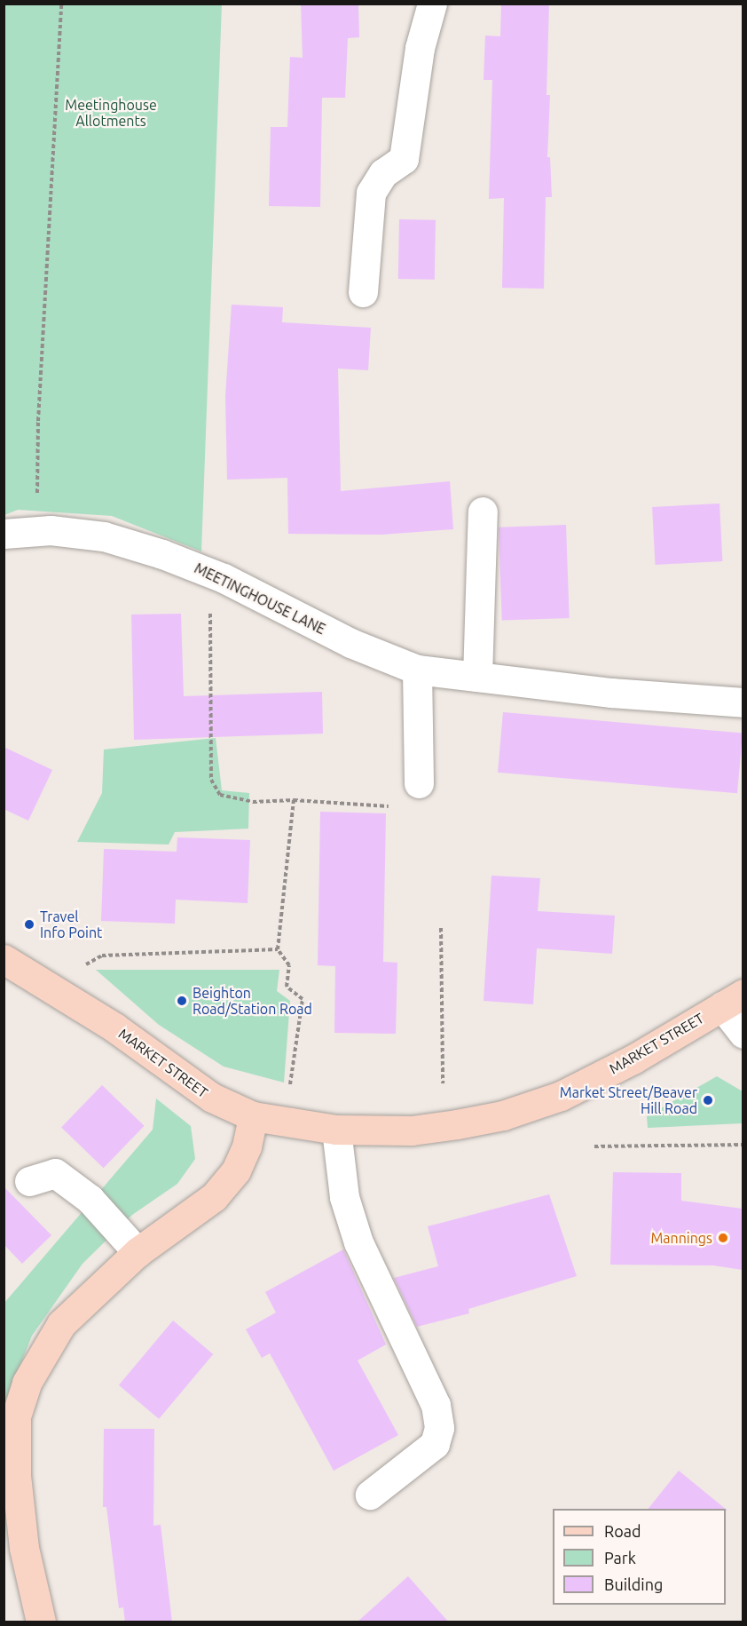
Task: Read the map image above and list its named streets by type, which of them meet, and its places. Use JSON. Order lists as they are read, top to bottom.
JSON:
{
  "streets": {
    "main road": ["MARKET STREET"],
    "street": ["MEETINGHOUSE LANE"]
  },
  "parks": ["Meetinghouse Allotments"],
  "places": [
    "Travel Info Point",
    "Beighton Road/Station Road",
    "Market Street/Beaver Hill Road",
    "Mannings"
  ],
  "legend": ["Road", "Park", "Building"]
}
